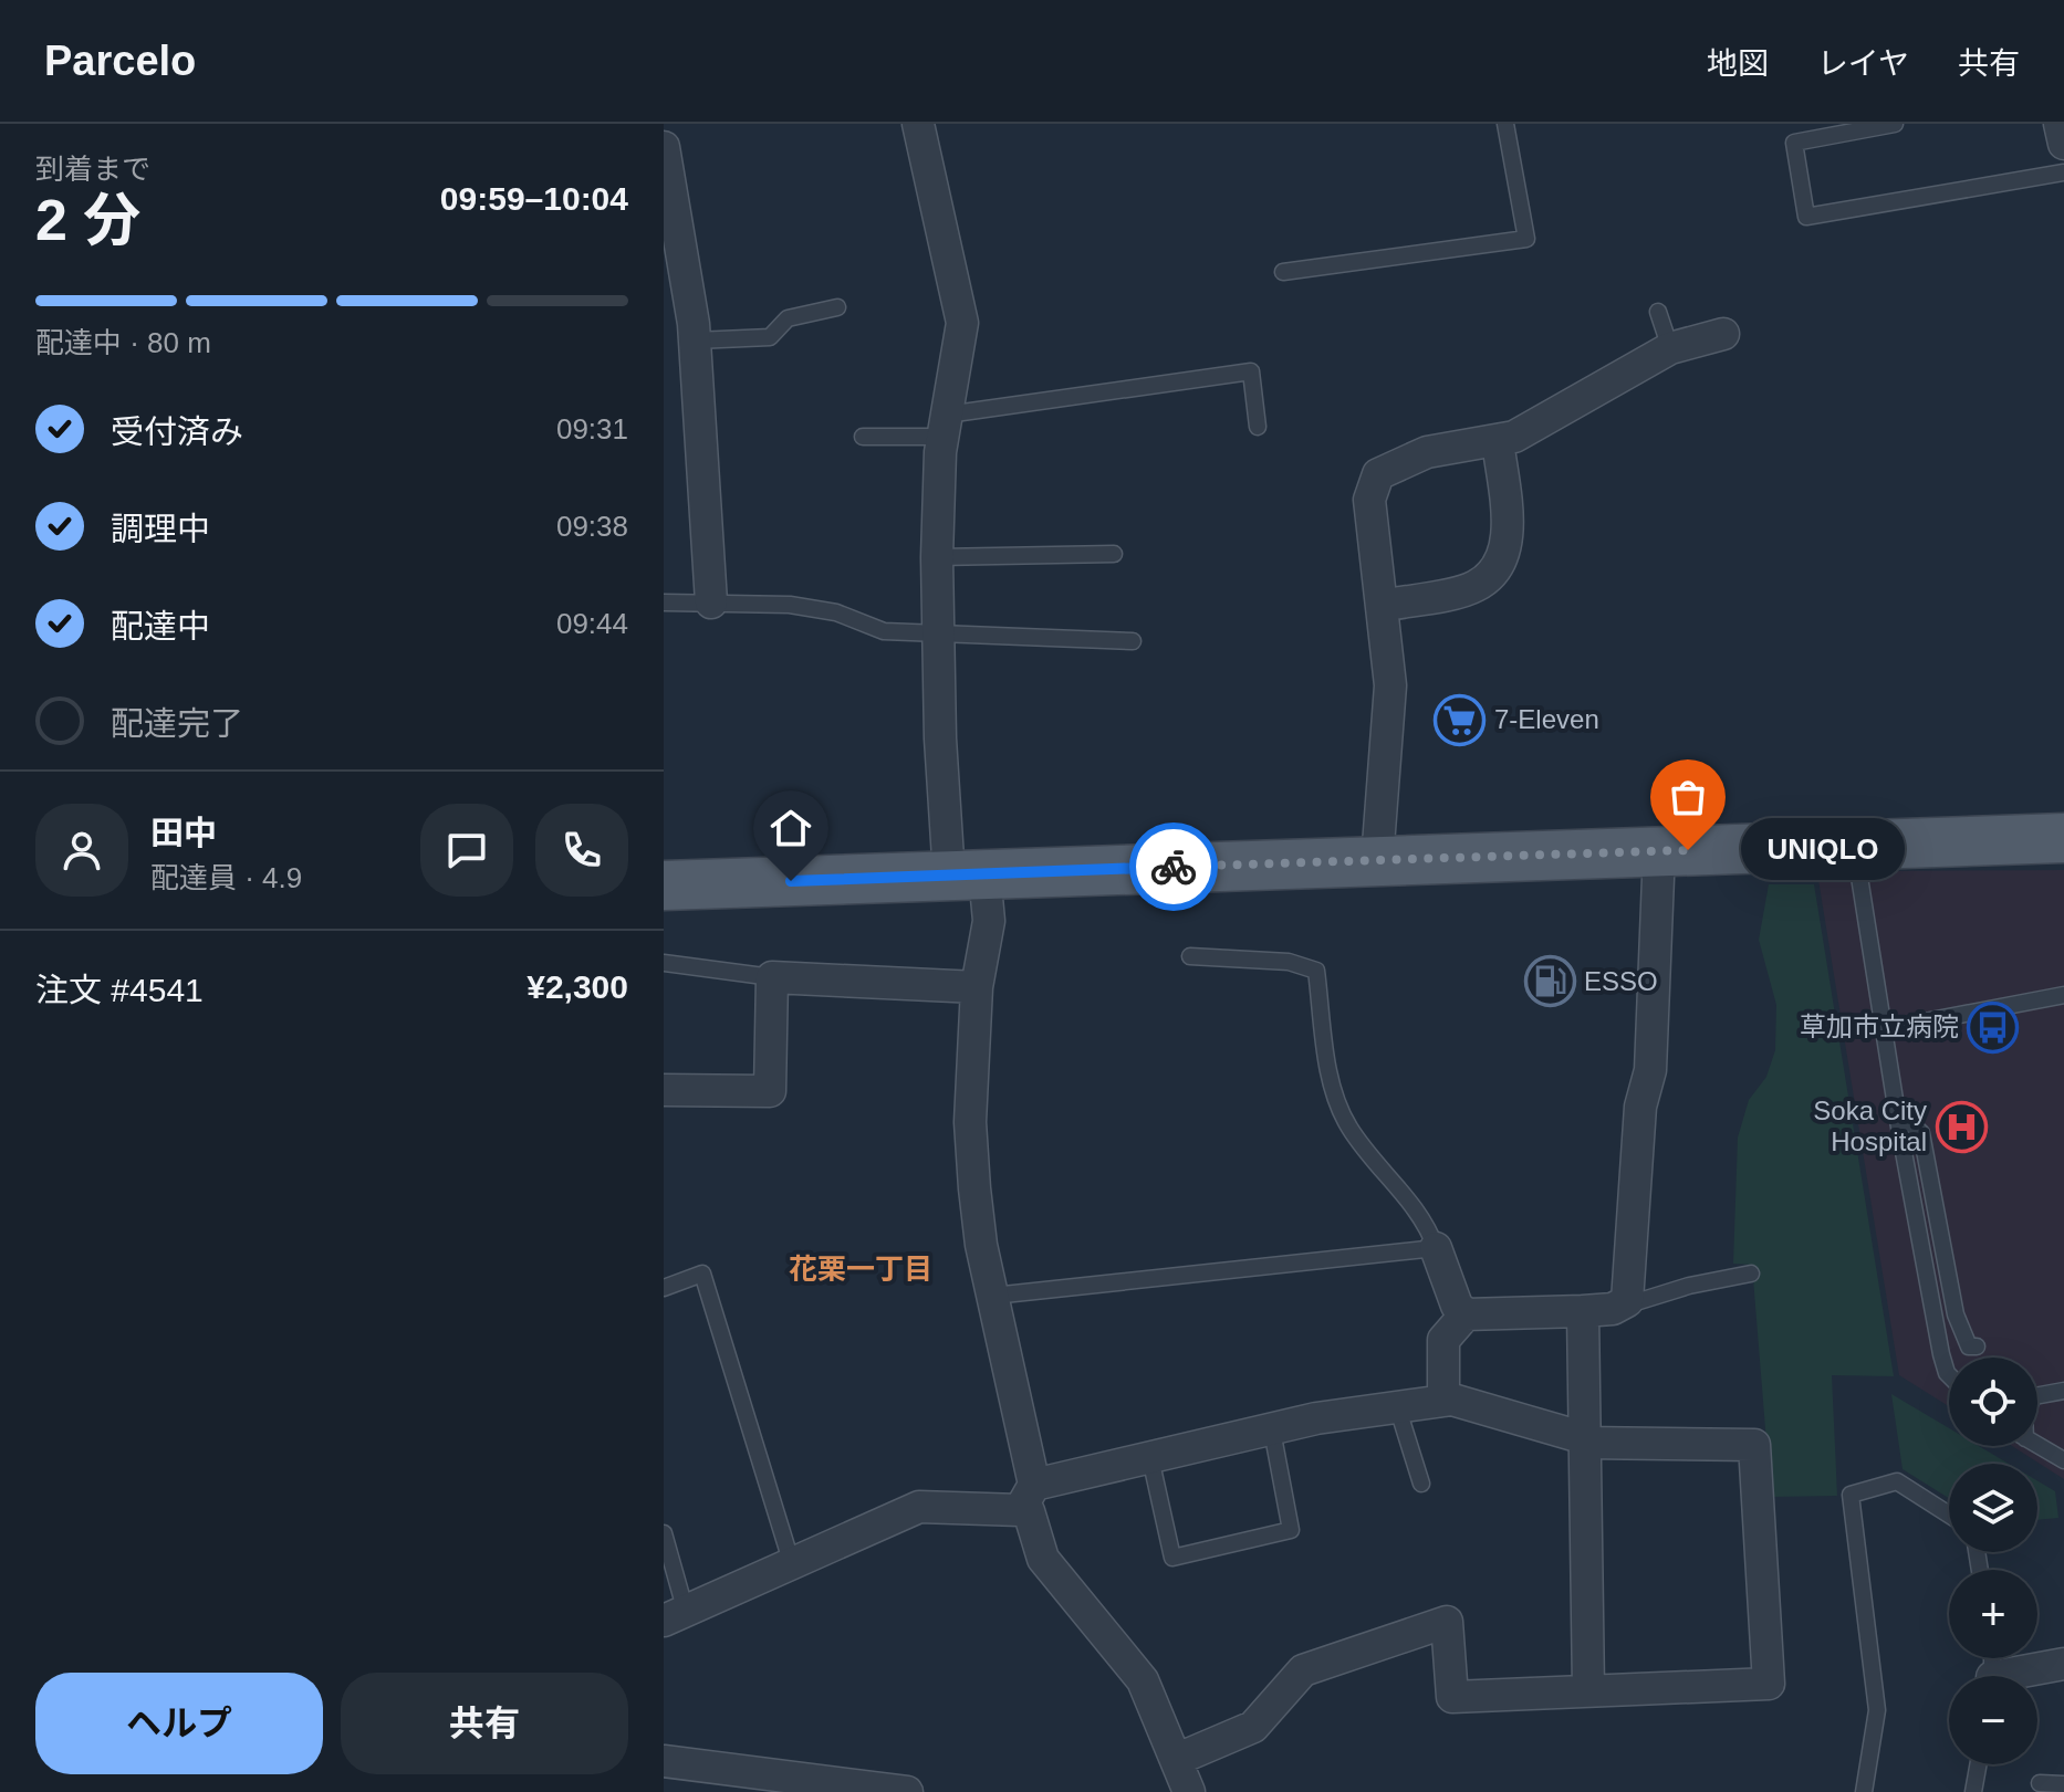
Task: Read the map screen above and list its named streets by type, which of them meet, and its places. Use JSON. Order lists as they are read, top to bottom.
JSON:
{
  "districts": ["花栗一丁目"],
  "places": {
    "supermarket": ["7-Eleven"],
    "other": ["UNIQLO"],
    "fuel station": ["ESSO"],
    "bus stop": ["草加市立病院"],
    "hospital": ["Soka City Hospital"]
  },
  "page": {
    "header": "Parcelo",
    "nav": ["地図", "レイヤ", "共有"],
    "heading": ["2 分", "到着まで", "09:59–10:04"],
    "panel": [
      "田中",
      "配達員 · 4.9",
      "注文 #4541",
      "¥2,300"
    ],
    "bar": "配達中 · 80 m",
    "list": [
      ["受付済み", "09:31"],
      ["調理中", "09:38"],
      ["配達中", "09:44"],
      "配達完了"
    ],
    "bubble": "UNIQLO",
    "map_buttons": ["+", "−"],
    "buttons": ["ヘルプ", "共有"]
  }
}
